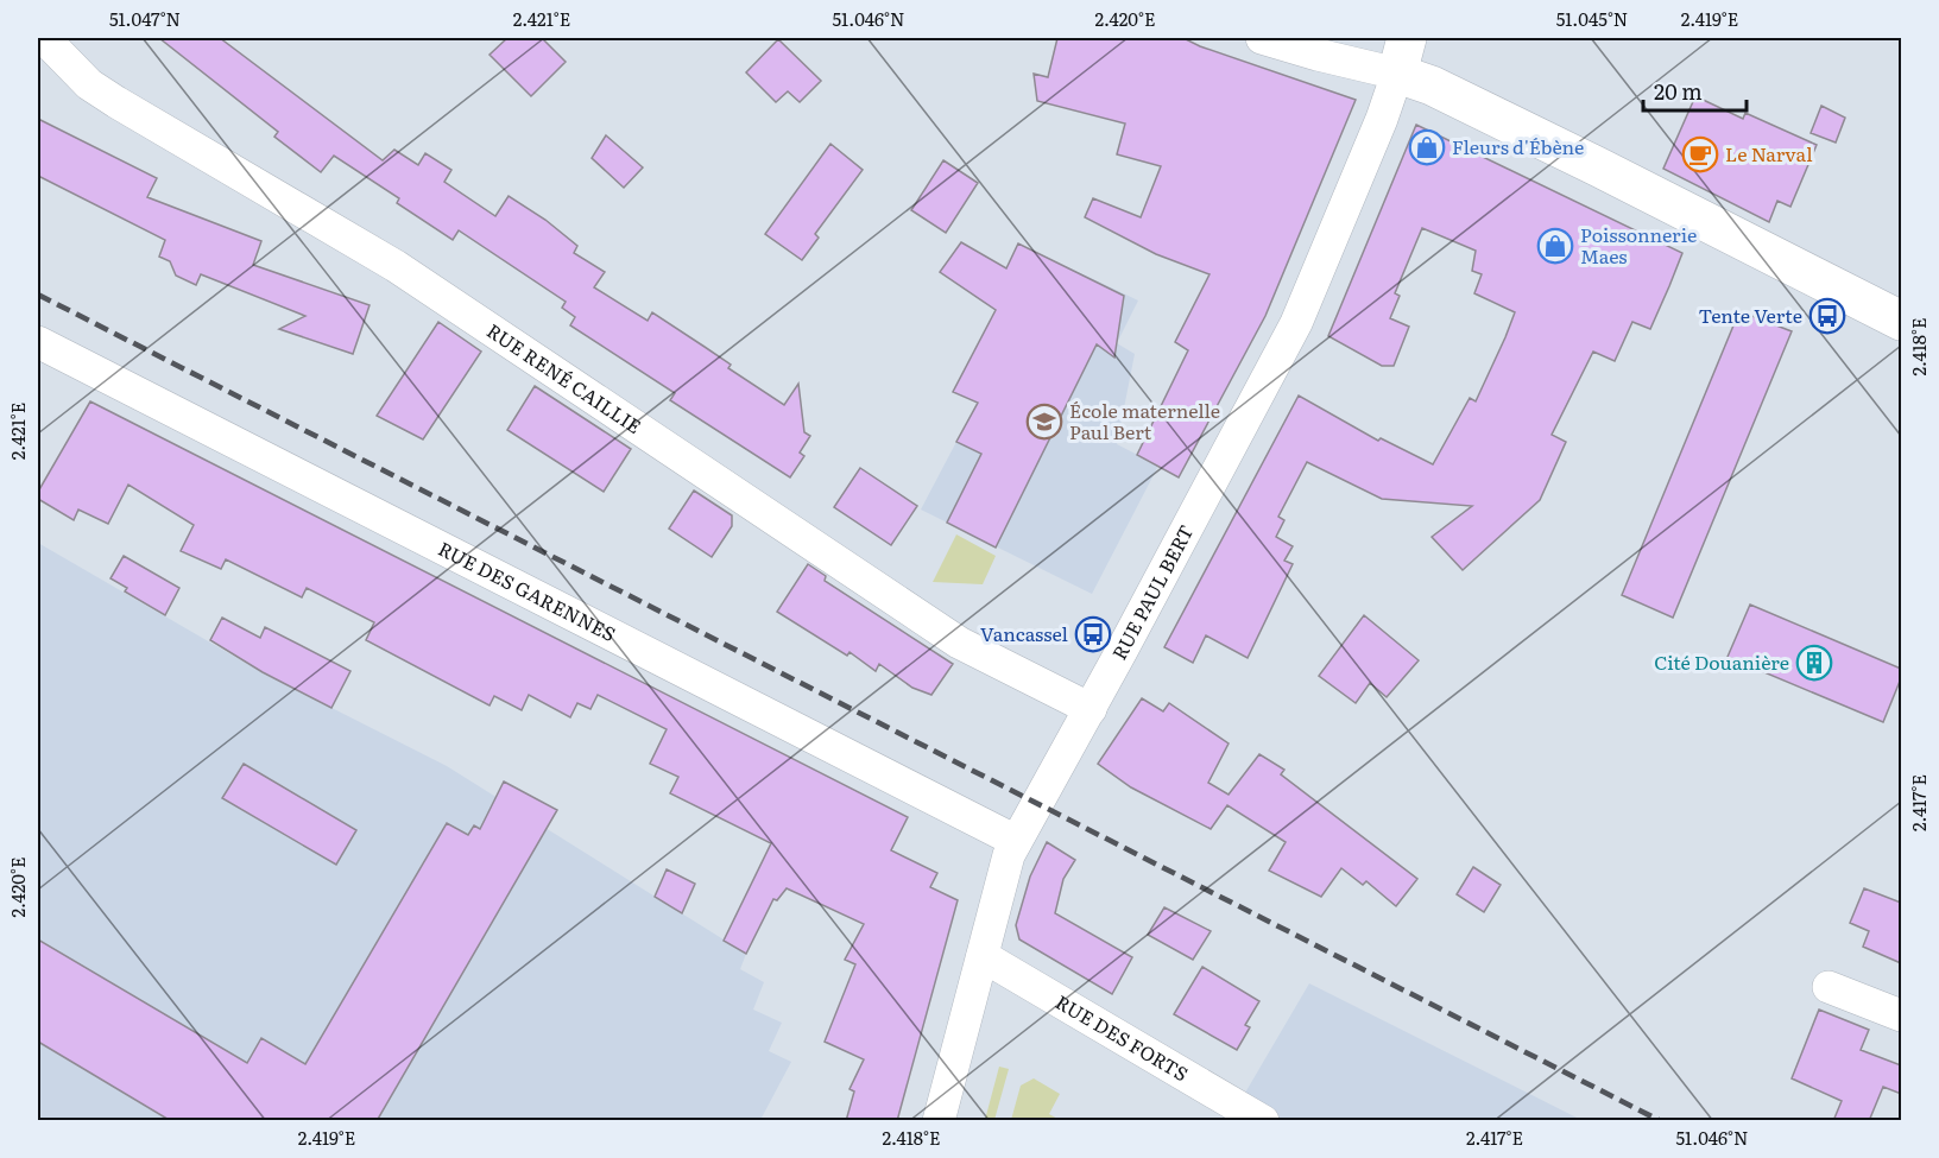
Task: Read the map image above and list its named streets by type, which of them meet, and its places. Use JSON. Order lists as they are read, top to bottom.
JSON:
{
  "streets": {
    "street": [
      "RUE RENÉ CAILLIE",
      "RUE DES GARENNES",
      "RUE PAUL BERT",
      "RUE DES FORTS"
    ]
  },
  "crossings": [
    ["RUE RENÉ CAILLIE", "RUE PAUL BERT"],
    ["RUE DES GARENNES", "RUE PAUL BERT"],
    ["RUE PAUL BERT", "RUE DES FORTS"]
  ],
  "places": {
    "shop": ["Fleurs d'Ébène", "Poissonnerie Maes"],
    "cafe": ["Le Narval"],
    "bus stop": ["Tente Verte", "Vancassel"],
    "school or university": ["École maternelle Paul Bert"],
    "building": ["Cité Douanière"]
  },
  "scale_bar": "20 m",
  "coordinates": [
    "51.047°N",
    "2.421°E",
    "51.046°N",
    "2.420°E",
    "51.045°N",
    "2.419°E",
    "2.418°E",
    "2.417°E"
  ]
}
